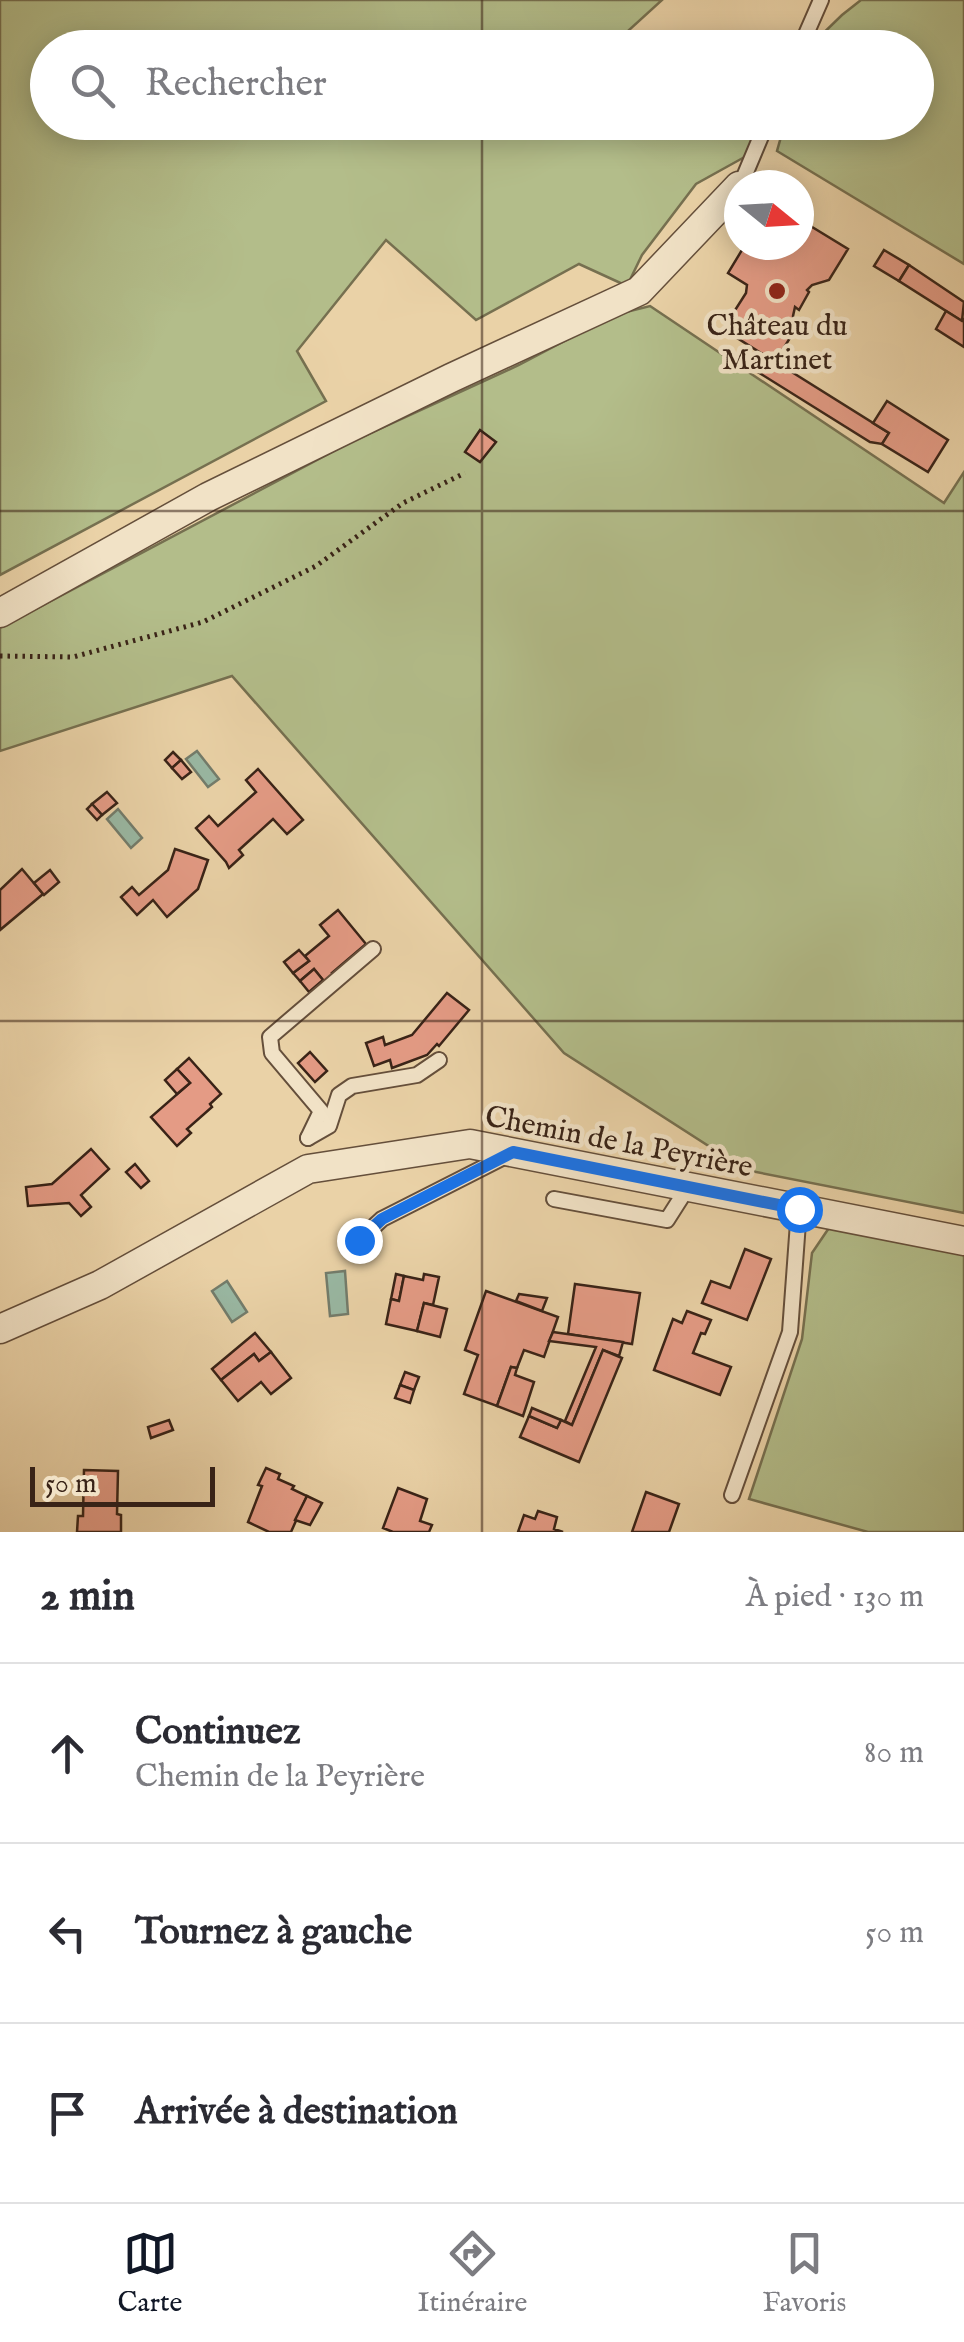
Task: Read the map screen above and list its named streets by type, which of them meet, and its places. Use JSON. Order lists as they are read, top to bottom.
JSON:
{
  "streets": {
    "street": ["Chemin de la Peyrière"]
  },
  "places": ["Château du Martinet"],
  "scale_bar": "50 m",
  "north": "right",
  "page": {
    "search": "Rechercher",
    "scale": "50 m",
    "heading": ["2 min", "À pied · 130 m"],
    "list": [
      ["Continuez", "Chemin de la Peyrière", "80 m"],
      ["Tournez à gauche", "50 m"],
      "Arrivée à destination"
    ],
    "nav": ["Carte", "Itinéraire", "Favoris"]
  }
}
